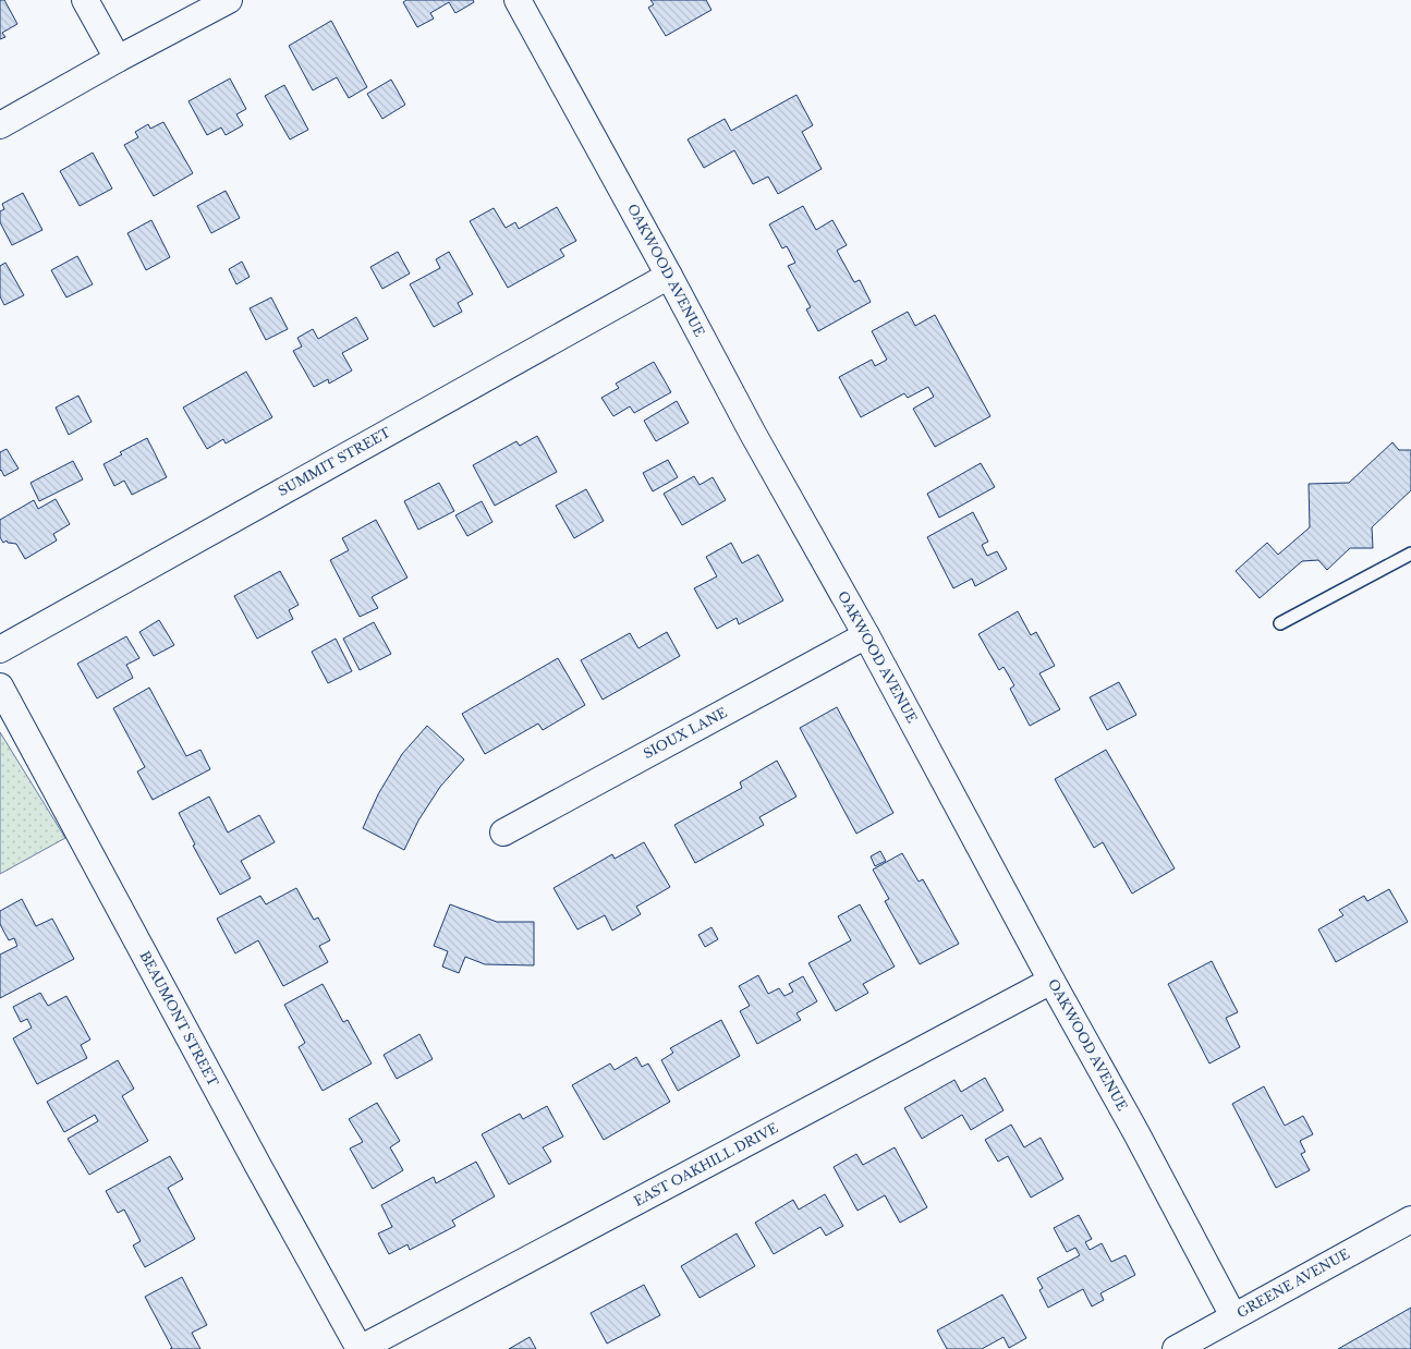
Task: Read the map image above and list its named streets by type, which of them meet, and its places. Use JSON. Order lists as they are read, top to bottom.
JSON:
{
  "streets": {
    "street": [
      "OAKWOOD AVENUE",
      "SUMMIT STREET",
      "SIOUX LANE",
      "BEAUMONT STREET",
      "EAST OAKHILL DRIVE",
      "GREENE AVENUE"
    ]
  },
  "crossings": [
    ["OAKWOOD AVENUE", "SUMMIT STREET"],
    ["OAKWOOD AVENUE", "SIOUX LANE"],
    ["OAKWOOD AVENUE", "EAST OAKHILL DRIVE"],
    ["OAKWOOD AVENUE", "GREENE AVENUE"],
    ["BEAUMONT STREET", "EAST OAKHILL DRIVE"]
  ]
}
